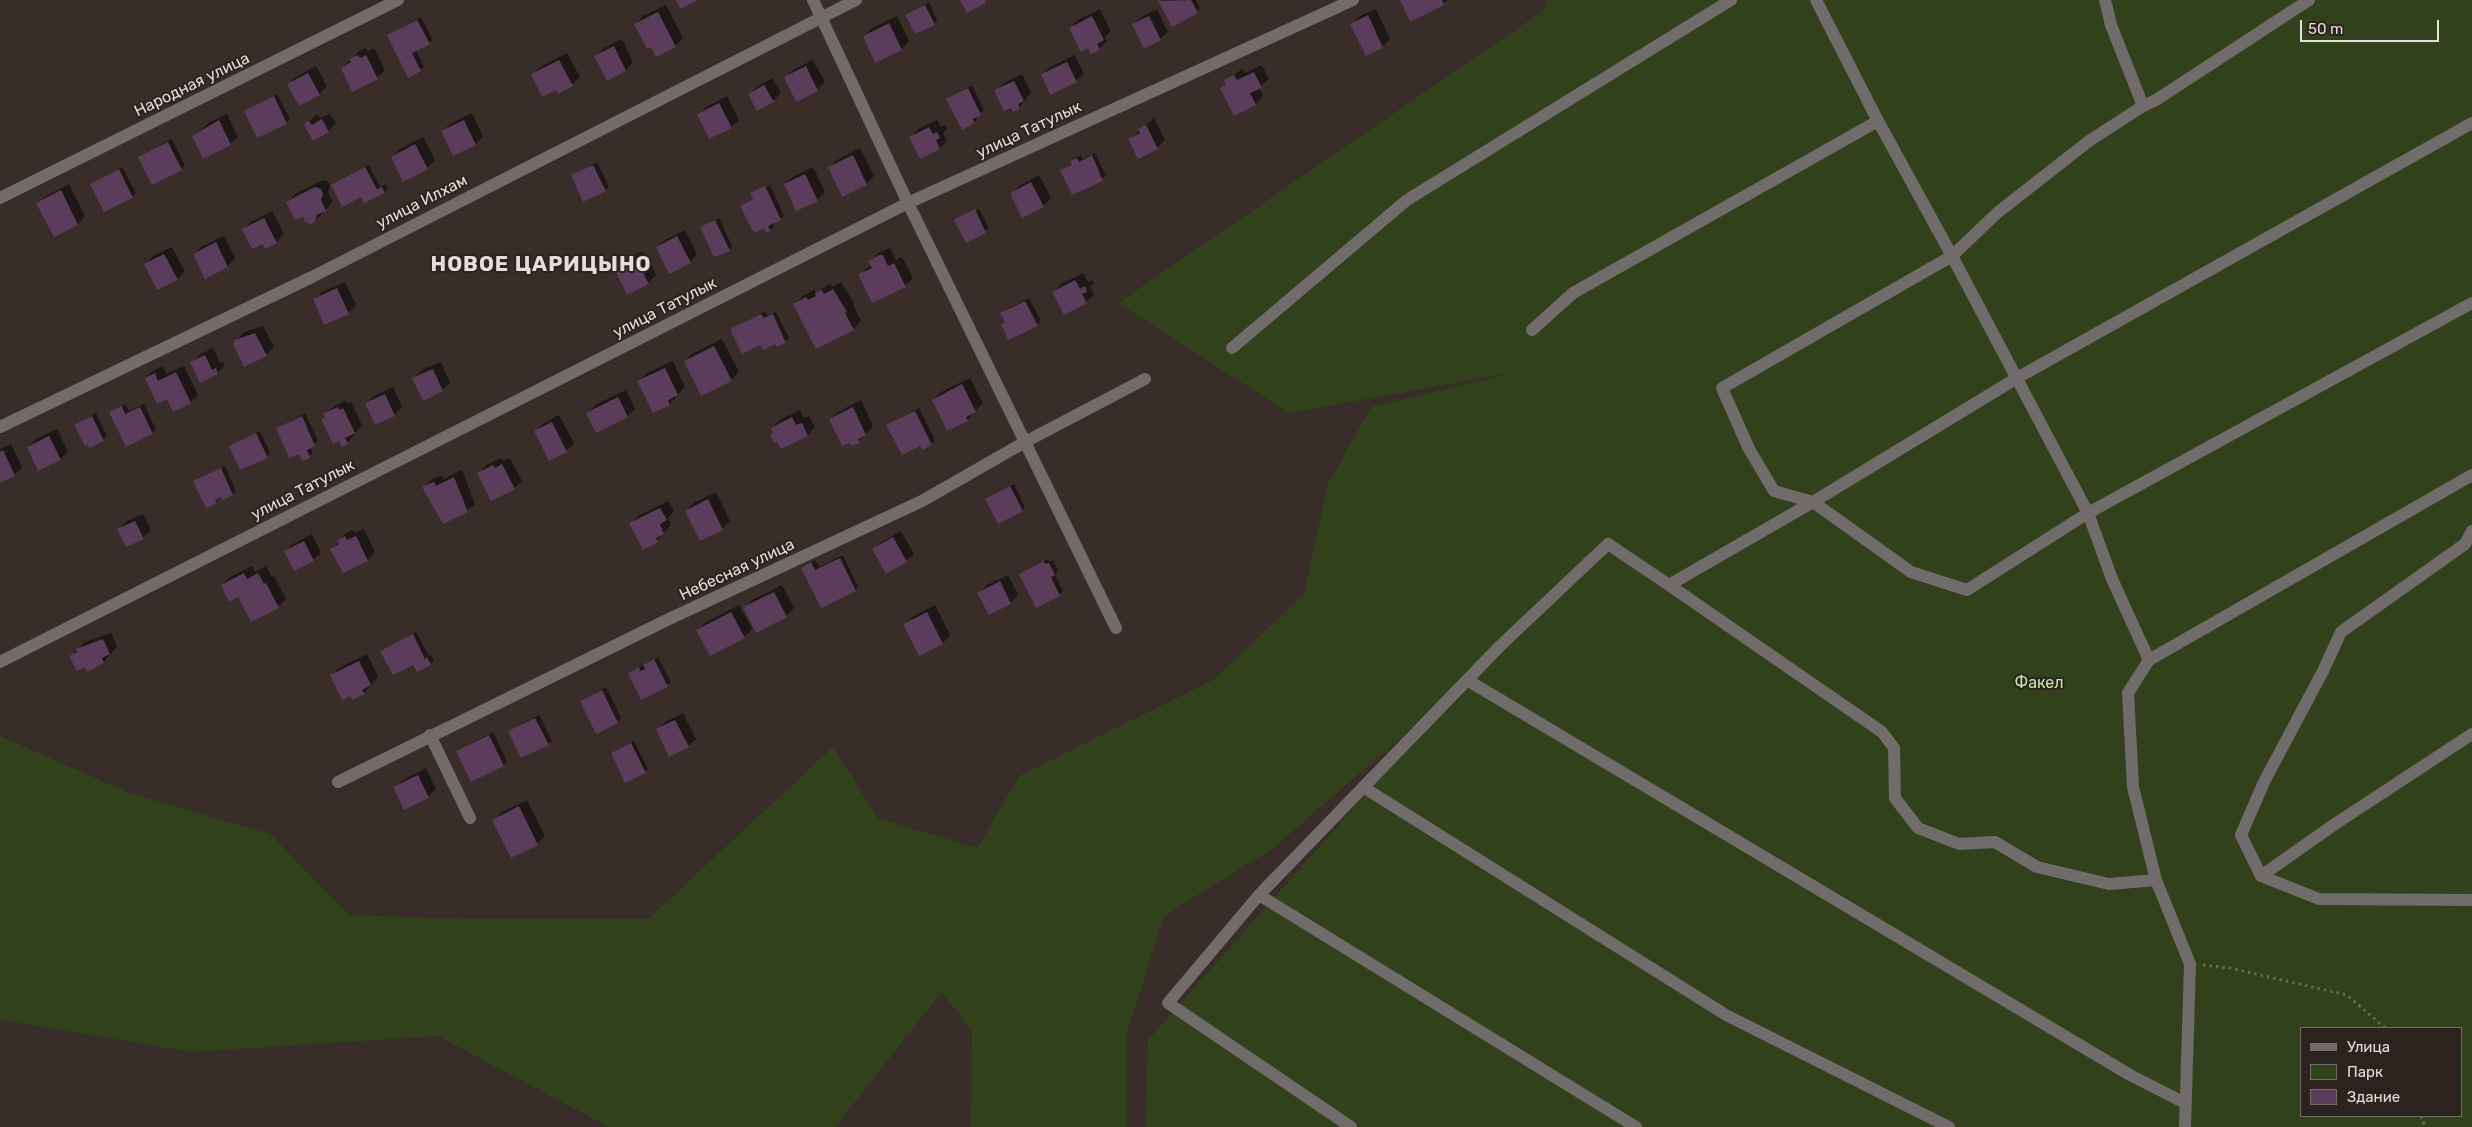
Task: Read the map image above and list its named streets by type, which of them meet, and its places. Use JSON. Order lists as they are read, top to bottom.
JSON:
{
  "streets": {
    "street": [
      "Народная улица",
      "улица Татулык",
      "улица Илхам",
      "Небесная улица"
    ]
  },
  "districts": ["НОВОЕ ЦАРИЦЫНО"],
  "parks": ["Факел"],
  "legend": ["Улица", "Парк", "Здание"],
  "scale_bar": "50 m"
}
